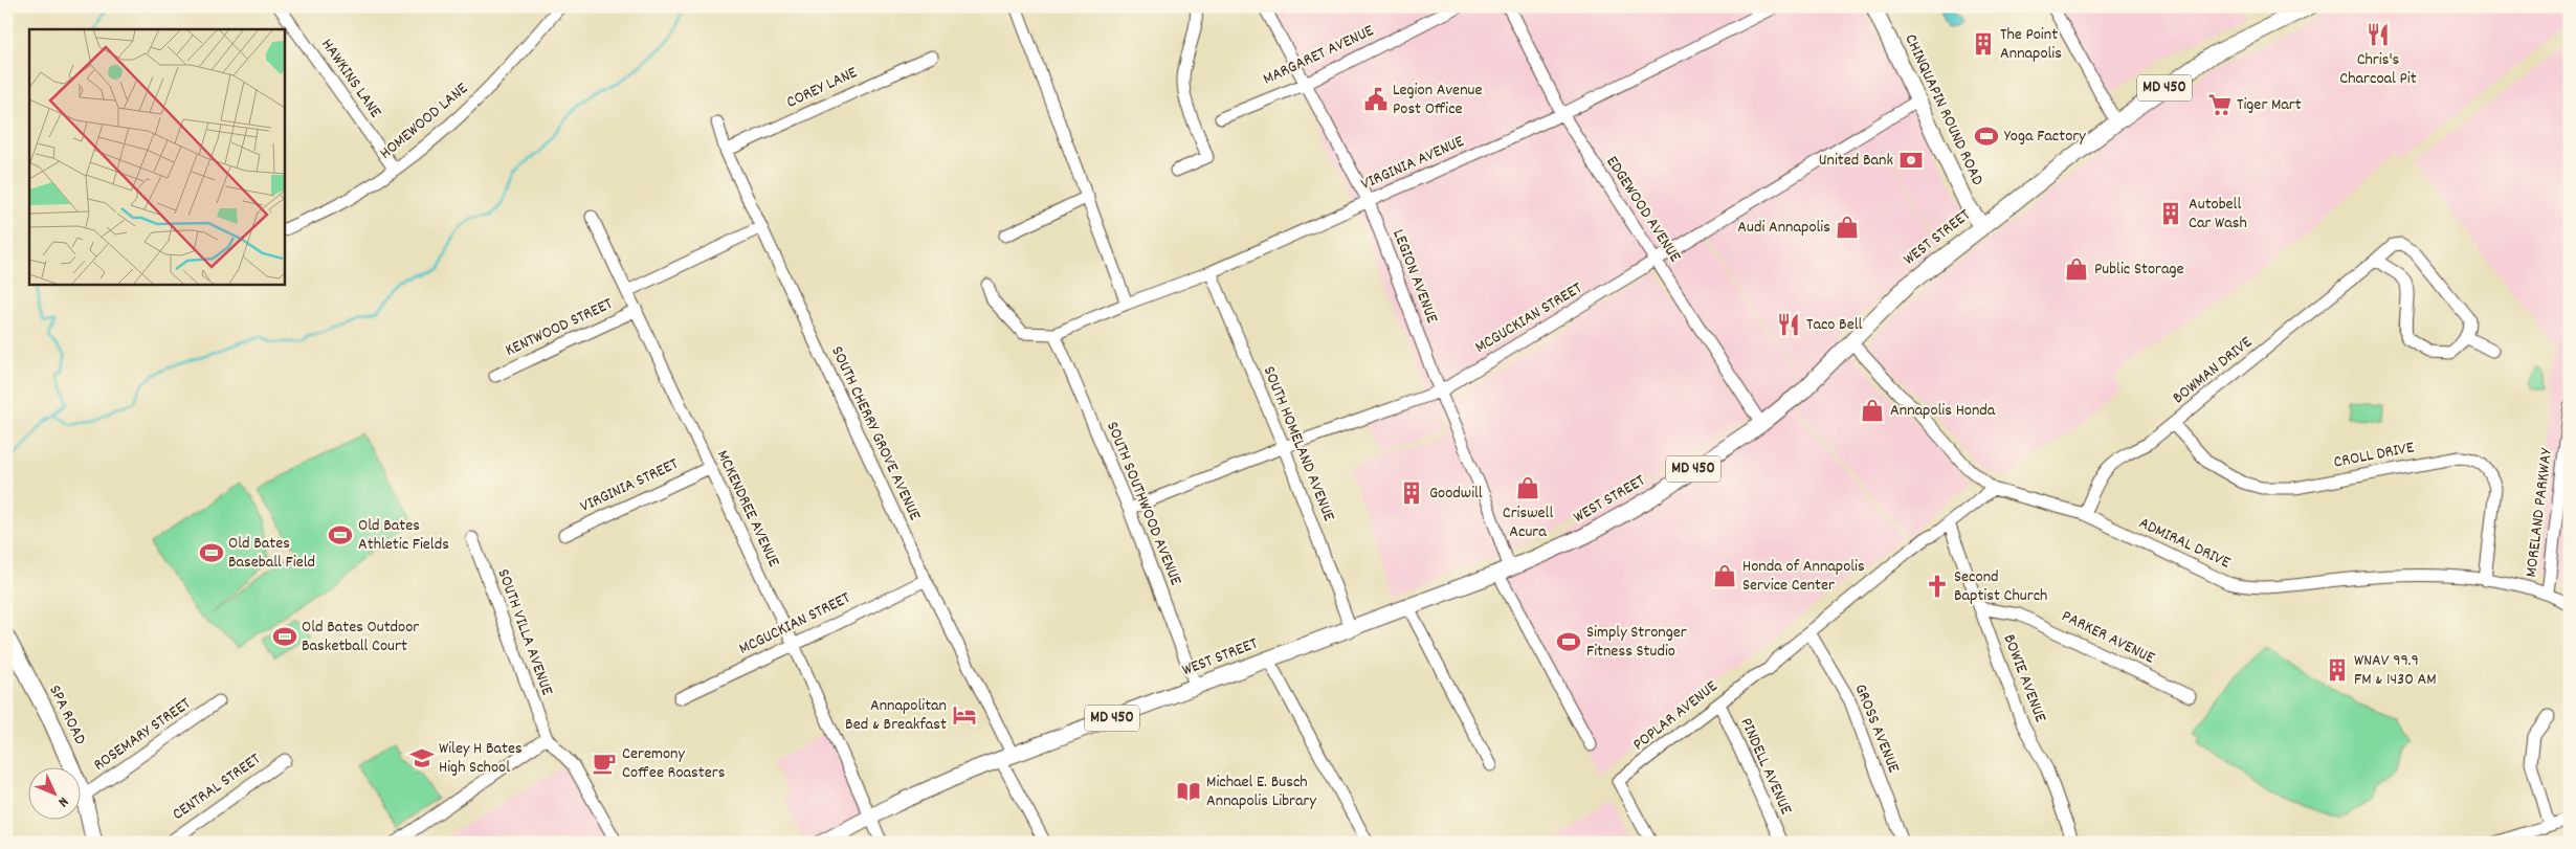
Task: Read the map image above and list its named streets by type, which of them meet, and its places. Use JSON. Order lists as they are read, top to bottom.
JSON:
{
  "streets": {
    "main road": [
      "MD 450",
      "CHINQUAPIN ROUND ROAD",
      "WEST STREET",
      "SPA ROAD"
    ],
    "street": [
      "MARGARET AVENUE",
      "HAWKINS LANE",
      "COREY LANE",
      "HOMEWOOD LANE",
      "VIRGINIA AVENUE",
      "EDGEWOOD AVENUE",
      "LEGION AVENUE",
      "MCGUCKIAN STREET",
      "KENTWOOD STREET",
      "BOWMAN DRIVE",
      "SOUTH CHERRY GROVE AVENUE",
      "SOUTH HOMELAND AVENUE",
      "CROLL DRIVE",
      "VIRGINIA STREET",
      "SOUTH SOUTHWOOD AVENUE",
      "MCKENDREE AVENUE",
      "MORELAND PARKWAY",
      "ADMIRAL DRIVE",
      "SOUTH VILLA AVENUE",
      "PARKER AVENUE",
      "BOWIE AVENUE",
      "POPLAR AVENUE",
      "GROSS AVENUE",
      "ROSEMARY STREET",
      "PINDELL AVENUE",
      "CENTRAL STREET"
    ]
  },
  "crossings": [
    ["MARGARET AVENUE", "LEGION AVENUE"],
    ["HAWKINS LANE", "HOMEWOOD LANE"],
    ["COREY LANE", "SOUTH CHERRY GROVE AVENUE"],
    ["CHINQUAPIN ROUND ROAD", "WEST STREET"],
    ["CHINQUAPIN ROUND ROAD", "MCGUCKIAN STREET"],
    ["VIRGINIA AVENUE", "EDGEWOOD AVENUE"],
    ["VIRGINIA AVENUE", "LEGION AVENUE"],
    ["VIRGINIA AVENUE", "SOUTH HOMELAND AVENUE"],
    ["VIRGINIA AVENUE", "SOUTH SOUTHWOOD AVENUE"],
    ["EDGEWOOD AVENUE", "WEST STREET"],
    ["EDGEWOOD AVENUE", "MCGUCKIAN STREET"],
    ["WEST STREET", "LEGION AVENUE"],
    ["WEST STREET", "SOUTH CHERRY GROVE AVENUE"],
    ["WEST STREET", "SOUTH HOMELAND AVENUE"],
    ["WEST STREET", "SOUTH SOUTHWOOD AVENUE"],
    ["WEST STREET", "MCKENDREE AVENUE"],
    ["WEST STREET", "ADMIRAL DRIVE"],
    ["LEGION AVENUE", "MCGUCKIAN STREET"],
    ["MCGUCKIAN STREET", "SOUTH CHERRY GROVE AVENUE"],
    ["MCGUCKIAN STREET", "SOUTH HOMELAND AVENUE"],
    ["MCGUCKIAN STREET", "SOUTH SOUTHWOOD AVENUE"],
    ["MCGUCKIAN STREET", "MCKENDREE AVENUE"],
    ["KENTWOOD STREET", "SOUTH CHERRY GROVE AVENUE"],
    ["KENTWOOD STREET", "MCKENDREE AVENUE"],
    ["BOWMAN DRIVE", "CROLL DRIVE"],
    ["BOWMAN DRIVE", "ADMIRAL DRIVE"],
    ["CROLL DRIVE", "ADMIRAL DRIVE"],
    ["VIRGINIA STREET", "MCKENDREE AVENUE"],
    ["MORELAND PARKWAY", "ADMIRAL DRIVE"],
    ["ADMIRAL DRIVE", "POPLAR AVENUE"],
    ["PARKER AVENUE", "BOWIE AVENUE"],
    ["BOWIE AVENUE", "POPLAR AVENUE"],
    ["SPA ROAD", "ROSEMARY STREET"],
    ["POPLAR AVENUE", "GROSS AVENUE"],
    ["POPLAR AVENUE", "PINDELL AVENUE"]
  ],
  "places": {
    "restaurant": ["Chris's Charcoal Pit", "Taco Bell"],
    "building": [
      "The Point Annapolis",
      "Autobell Car Wash",
      "Goodwill",
      "WNAV 99.9 FM & 1430 AM"
    ],
    "public building": ["Legion Avenue Post Office"],
    "supermarket": ["Tiger Mart"],
    "sports": [
      "Yoga Factory",
      "Old Bates Athletic Fields",
      "Old Bates Baseball Field",
      "Old Bates Outdoor Basketball Court",
      "Simply Stronger Fitness Studio"
    ],
    "bank": ["United Bank"],
    "shop": [
      "Audi Annapolis",
      "Public Storage",
      "Annapolis Honda",
      "Criswell Acura",
      "Honda of Annapolis Service Center"
    ],
    "church": ["Second Baptist Church"],
    "hotel": ["Annapolitan Bed & Breakfast"],
    "school or university": ["Wiley H Bates High School"],
    "cafe": ["Ceremony Coffee Roasters"],
    "library": ["Michael E. Busch Annapolis Library"]
  },
  "north": "bottom right"
}
